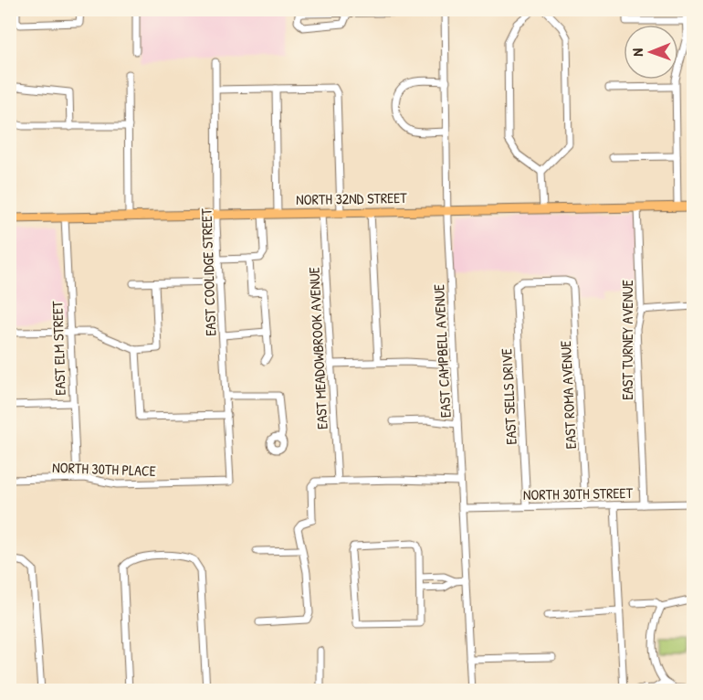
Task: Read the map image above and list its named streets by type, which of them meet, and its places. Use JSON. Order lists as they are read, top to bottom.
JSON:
{
  "streets": {
    "main road": ["NORTH 32ND STREET"],
    "street": [
      "EAST COOLIDGE STREET",
      "EAST TURNEY AVENUE",
      "EAST ELM STREET",
      "EAST MEADOWBROOK AVENUE",
      "EAST CAMPBELL AVENUE",
      "EAST ROMA AVENUE",
      "EAST SELLS DRIVE",
      "NORTH 30TH PLACE",
      "NORTH 30TH STREET"
    ]
  },
  "crossings": [
    ["NORTH 32ND STREET", "EAST COOLIDGE STREET"],
    ["NORTH 32ND STREET", "EAST TURNEY AVENUE"],
    ["NORTH 32ND STREET", "EAST ELM STREET"],
    ["NORTH 32ND STREET", "EAST MEADOWBROOK AVENUE"],
    ["NORTH 32ND STREET", "EAST CAMPBELL AVENUE"],
    ["EAST COOLIDGE STREET", "NORTH 30TH PLACE"],
    ["EAST TURNEY AVENUE", "NORTH 30TH STREET"],
    ["EAST ELM STREET", "NORTH 30TH PLACE"],
    ["EAST CAMPBELL AVENUE", "NORTH 30TH STREET"],
    ["EAST ROMA AVENUE", "EAST SELLS DRIVE"],
    ["EAST ROMA AVENUE", "NORTH 30TH STREET"],
    ["EAST SELLS DRIVE", "NORTH 30TH STREET"]
  ],
  "north": "left"
}
